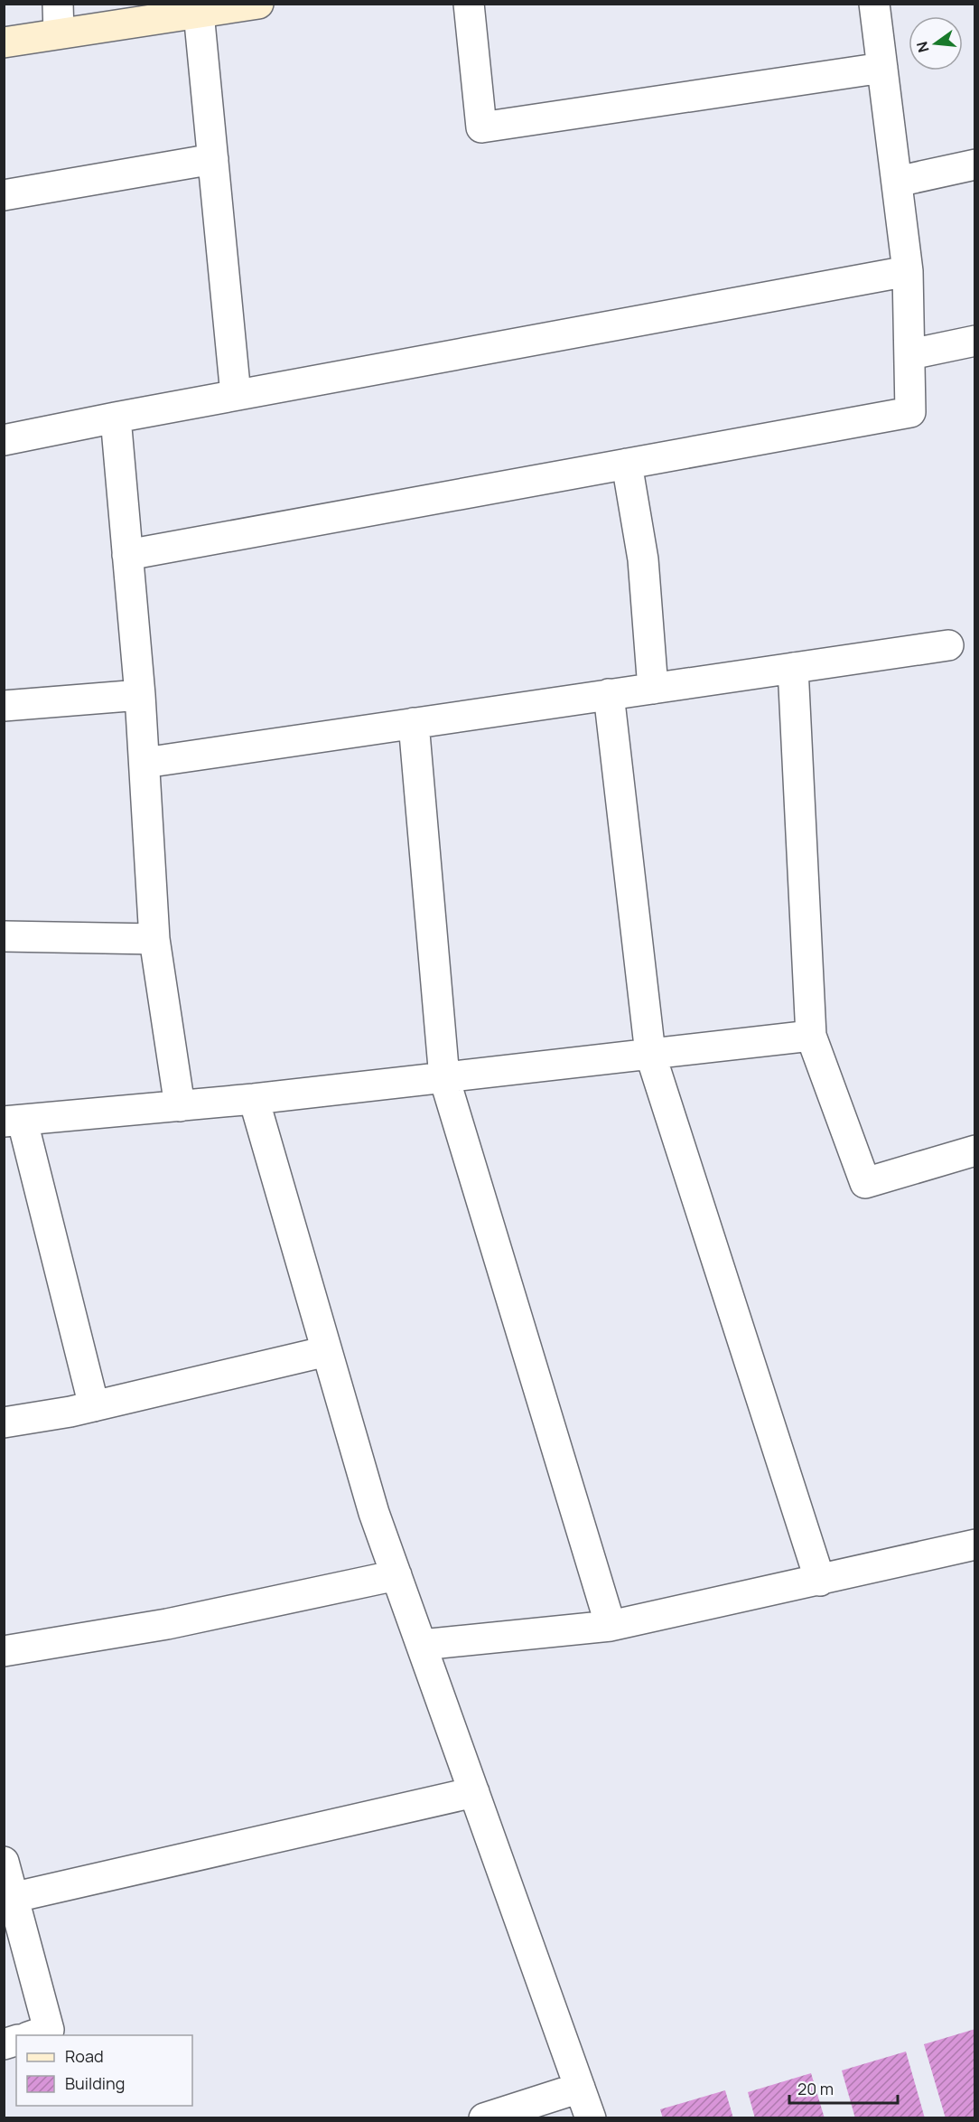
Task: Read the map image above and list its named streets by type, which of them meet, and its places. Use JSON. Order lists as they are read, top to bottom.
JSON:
{
  "legend": ["Road", "Building"],
  "scale_bar": "20 m",
  "north": "left"
}
